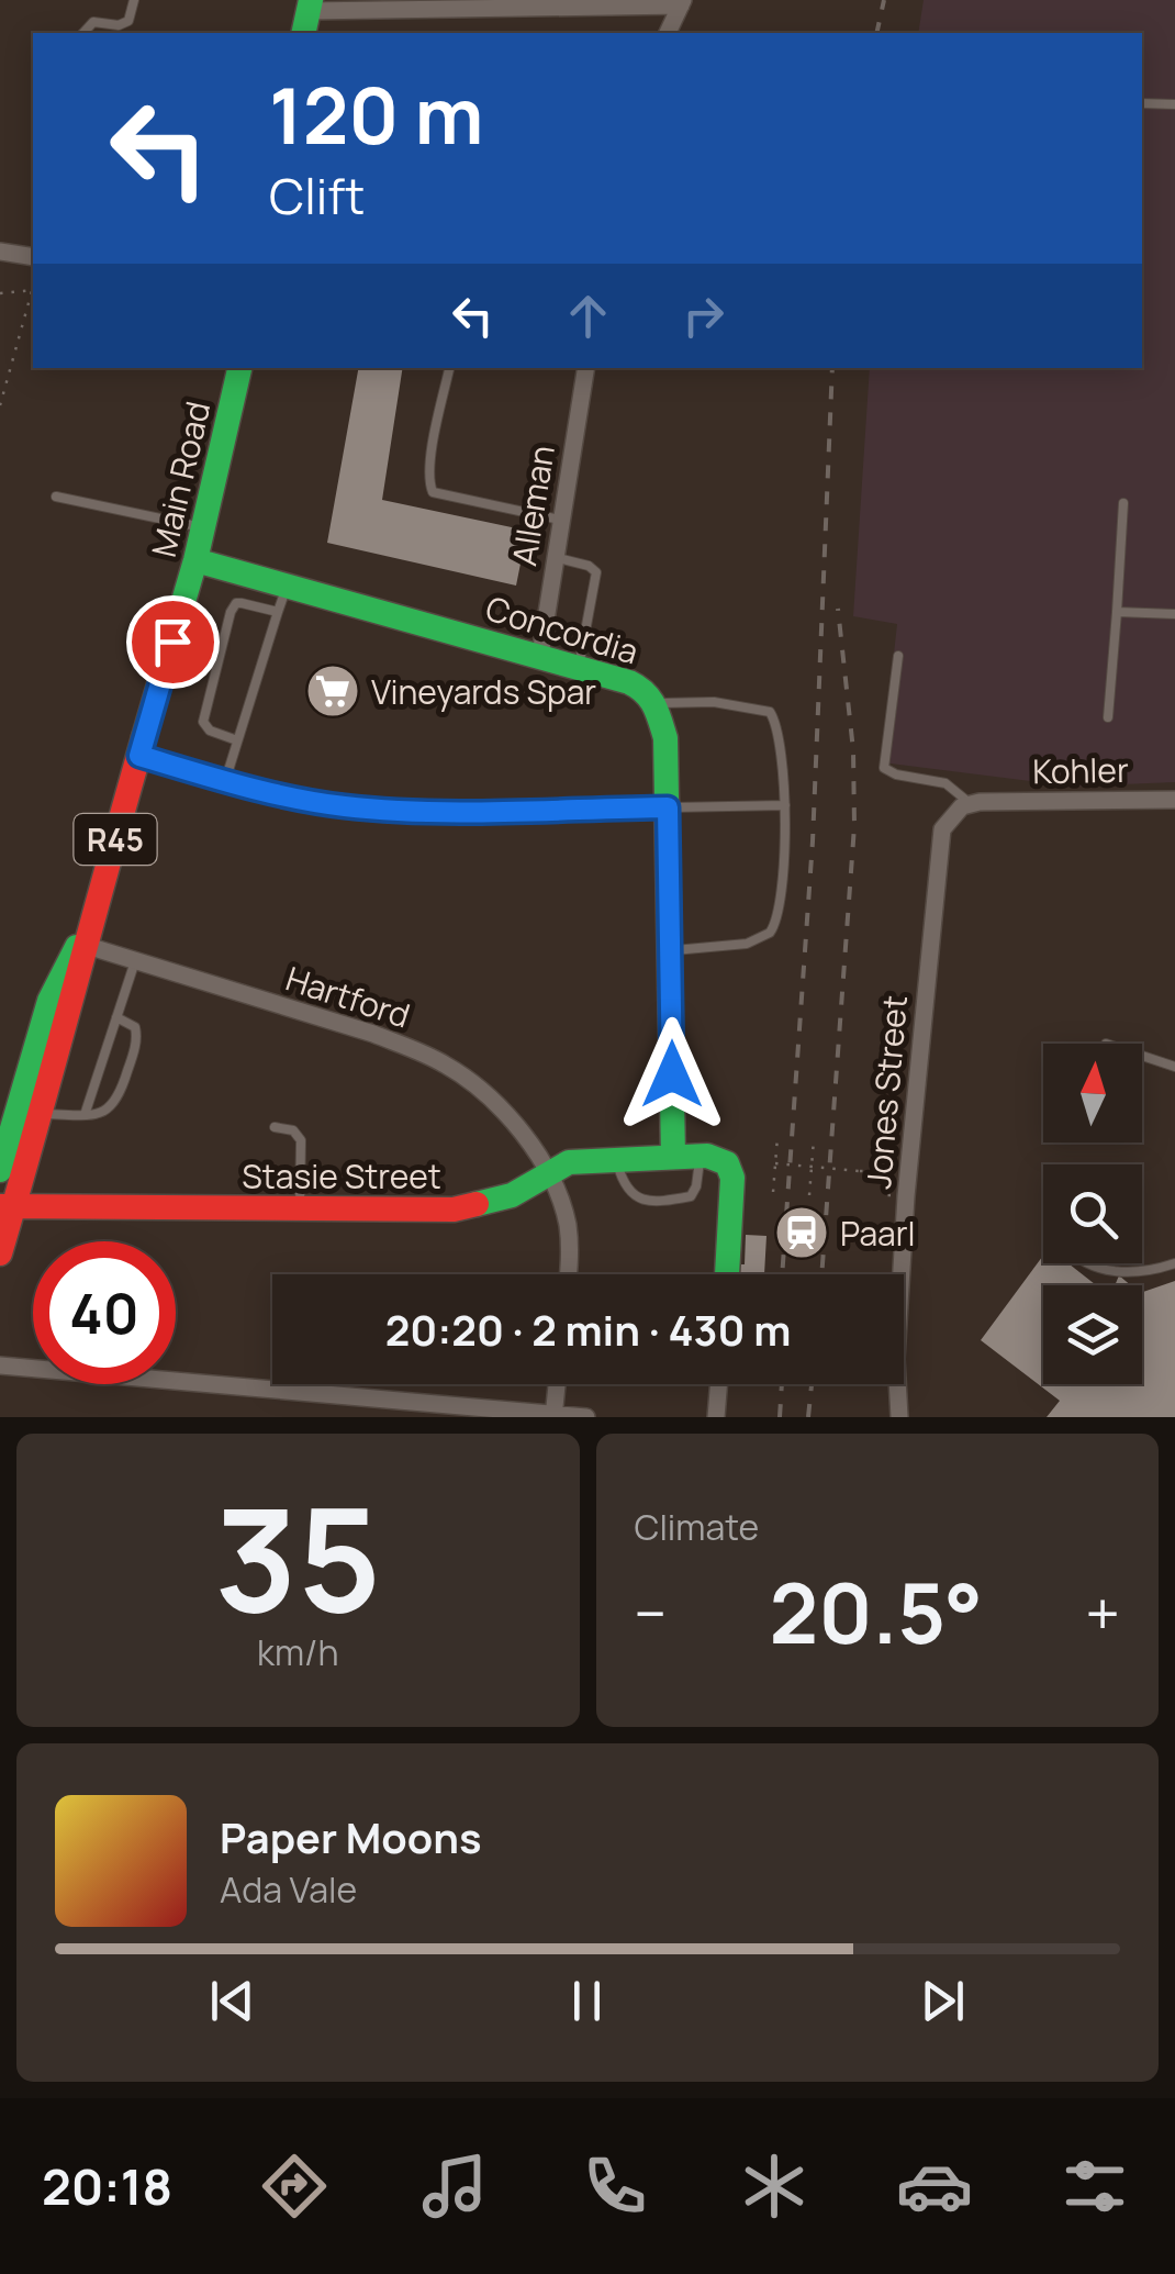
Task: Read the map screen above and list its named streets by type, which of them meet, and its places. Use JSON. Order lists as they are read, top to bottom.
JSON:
{
  "streets": {
    "street": [
      "Main Road",
      "Alleman",
      "Concordia",
      "Kohler",
      "R45",
      "Hartford",
      "Jones Street",
      "Stasie Street"
    ]
  },
  "crossings": [
    ["Main Road", "Concordia"],
    ["Main Road", "Hartford"],
    ["Main Road", "Stasie Street"],
    ["Alleman", "Concordia"],
    ["Concordia", "Stasie Street"],
    ["Kohler", "Jones Street"],
    ["Hartford", "Stasie Street"]
  ],
  "places": {
    "supermarket": ["Vineyards Spar"],
    "station": ["Paarl"]
  },
  "north": "top",
  "page": {
    "turn": ["120 m", "Clift"],
    "limit": "40",
    "trip": "20:20 · 2 min · 430 m",
    "tile": [
      ["35", "km/h"],
      "Climate"
    ],
    "heat": ["−", "20.5°", "+"],
    "song": ["Paper Moons", "Ada Vale"],
    "tabs": "20:18"
  }
}
